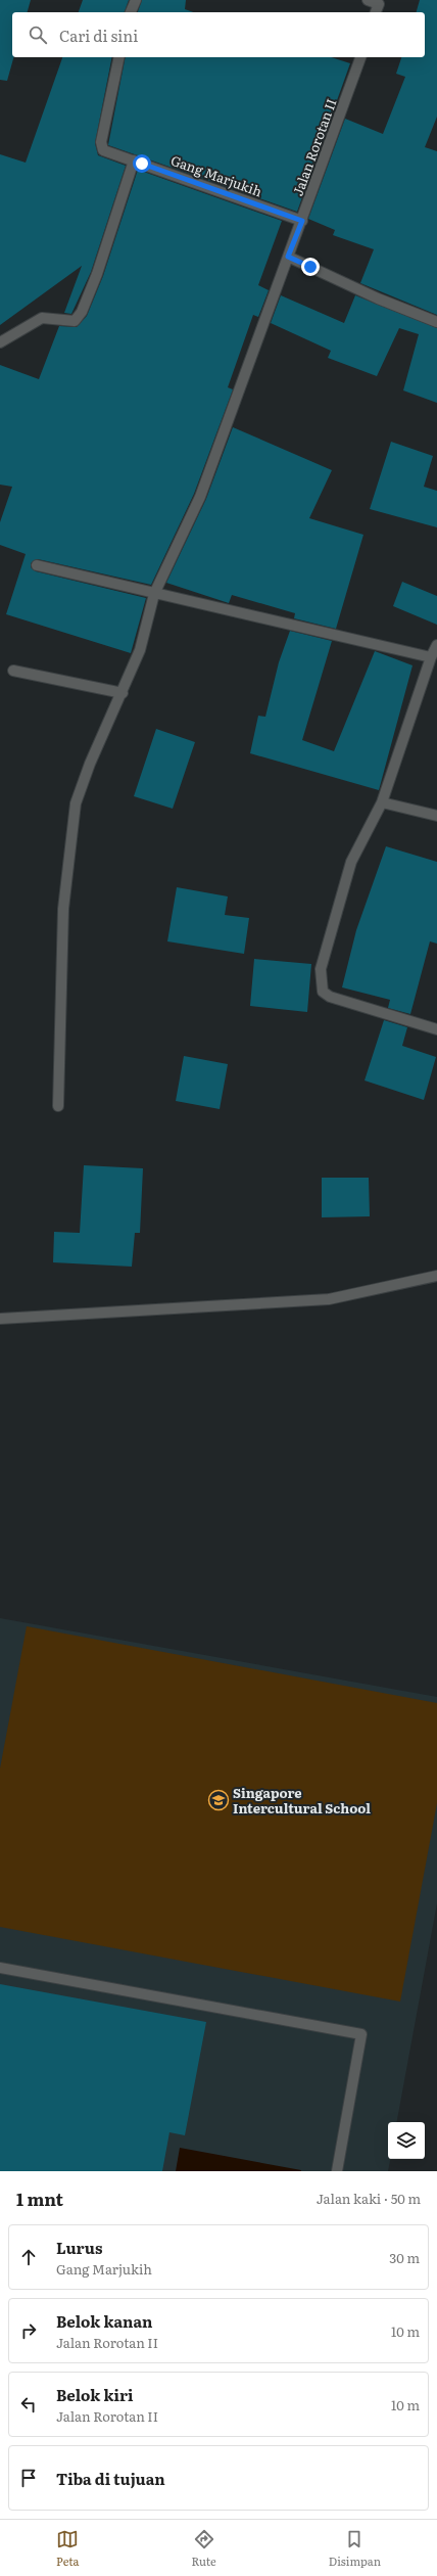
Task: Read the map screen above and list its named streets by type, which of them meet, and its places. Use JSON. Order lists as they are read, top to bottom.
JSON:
{
  "streets": {
    "street": ["Jalan Rorotan II", "Gang Marjukih"]
  },
  "crossings": [
    ["Jalan Rorotan II", "Gang Marjukih"]
  ],
  "places": {
    "school or university": ["Singapore Intercultural School"]
  },
  "page": {
    "search": "Cari di sini",
    "heading": ["1 mnt", "Jalan kaki · 50 m"],
    "list": [
      ["Lurus", "Gang Marjukih", "30 m"],
      ["Belok kanan", "Jalan Rorotan II", "10 m"],
      ["Belok kiri", "Jalan Rorotan II", "10 m"],
      "Tiba di tujuan"
    ],
    "nav": ["Peta", "Rute", "Disimpan"]
  }
}
